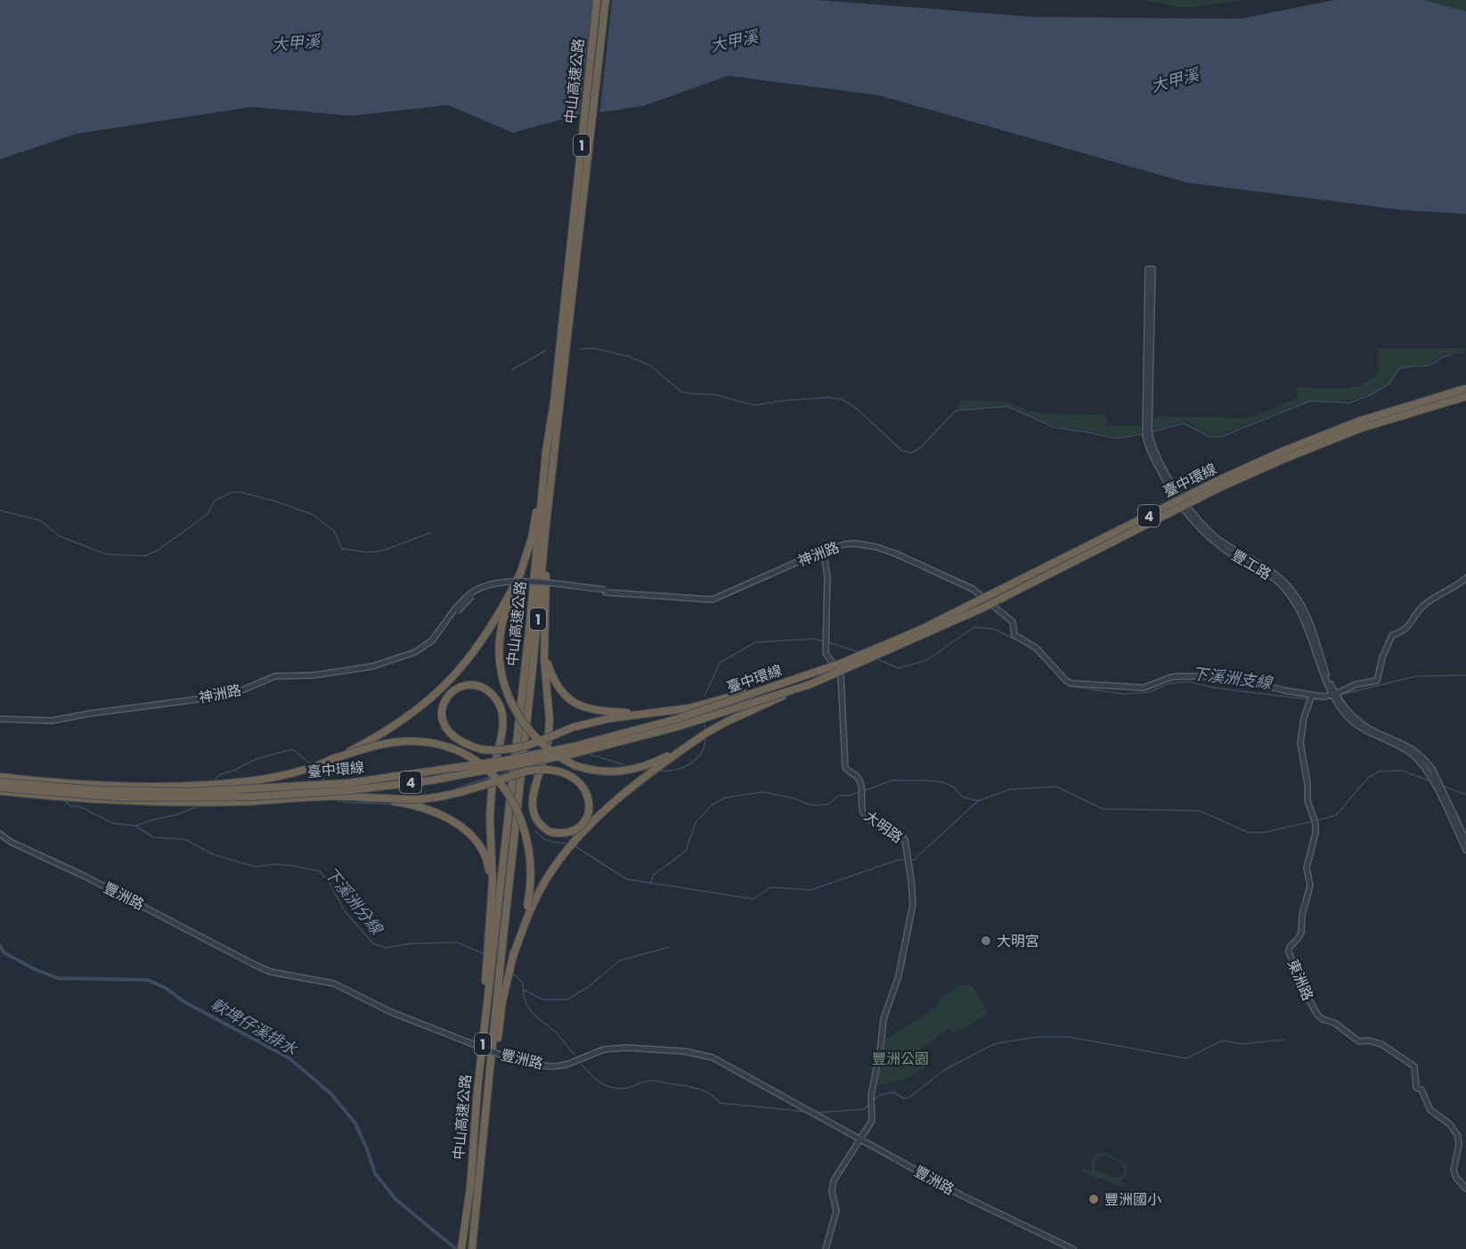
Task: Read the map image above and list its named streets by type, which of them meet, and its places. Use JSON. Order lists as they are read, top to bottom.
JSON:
{
  "streets": {
    "highway": [
      "中山高速公路",
      "1",
      "臺中環線",
      "4"
    ],
    "street": [
      "神洲路",
      "豐工路",
      "大明路",
      "豐洲路",
      "東洲路"
    ]
  },
  "crossings": [
    ["神洲路", "大明路"],
    ["神洲路", "東洲路"],
    ["大明路", "豐洲路"]
  ],
  "water": [
    "大甲溪",
    "下溪洲支線",
    "下溪洲分線",
    "軟埤仔溪排水"
  ],
  "parks": ["豐洲公園"],
  "places": ["大明宮", "豐洲國小"]
}
